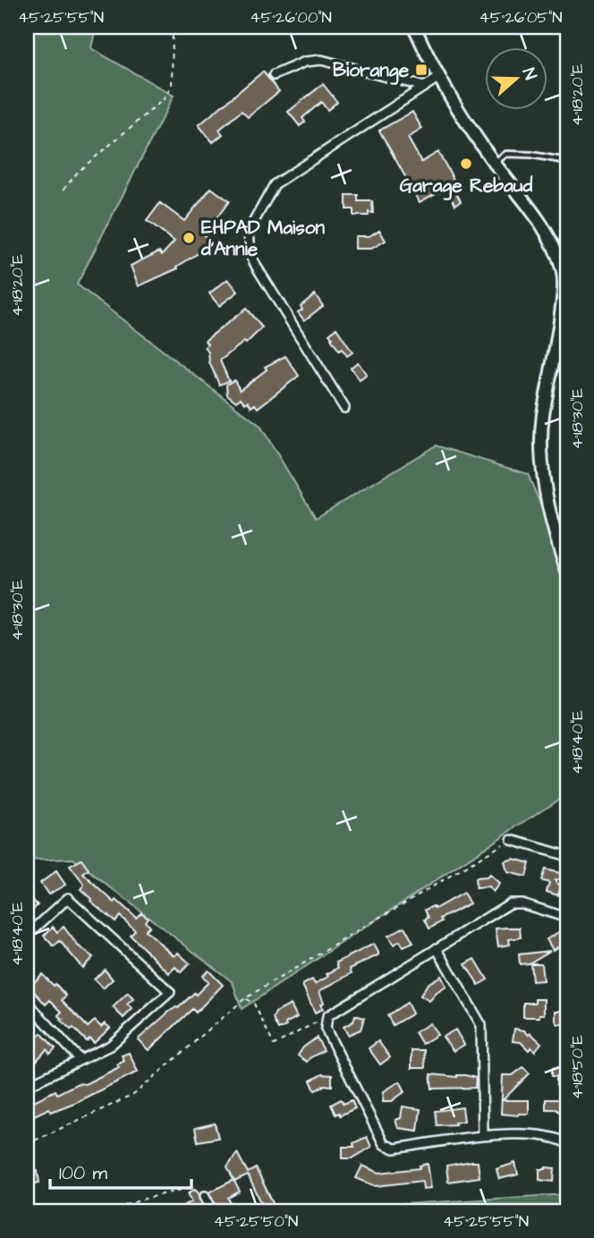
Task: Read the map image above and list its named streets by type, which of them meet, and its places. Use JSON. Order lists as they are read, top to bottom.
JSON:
{
  "places": {
    "transit": ["Biorange"],
    "other": ["Garage Rebaud", "EHPAD Maison d'Annie"]
  },
  "scale_bar": "100 m",
  "north": "right",
  "coordinates": [
    "45°25'55\"N",
    "45°26'00\"N",
    "45°26'05\"N",
    "4°18'20\"E",
    "4°18'30\"E",
    "4°18'40\"E",
    "4°18'50\"E",
    "45°25'50\"N"
  ]
}
